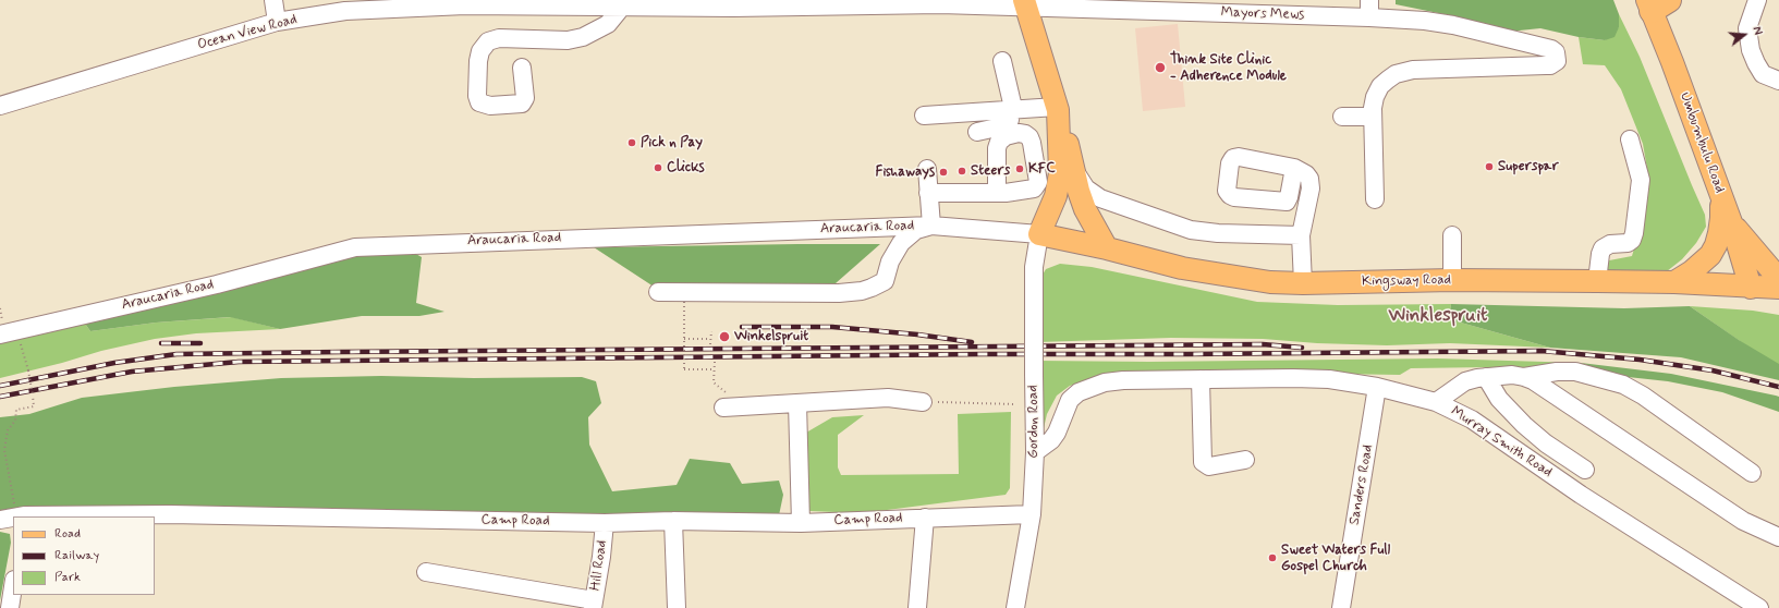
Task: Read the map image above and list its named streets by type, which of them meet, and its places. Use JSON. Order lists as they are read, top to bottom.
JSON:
{
  "streets": {
    "main road": ["Umbumbulu Road", "Kingsway Road"],
    "street": [
      "Mayors Mews",
      "Ocean View Road",
      "Araucaria Road",
      "Gordon Road",
      "Murray Smith Road",
      "Sanders Road",
      "Camp Road",
      "Hill Road"
    ]
  },
  "crossings": [
    ["Mayors Mews", "Ocean View Road"],
    ["Umbumbulu Road", "Kingsway Road"],
    ["Araucaria Road", "Kingsway Road"],
    ["Araucaria Road", "Gordon Road"],
    ["Kingsway Road", "Gordon Road"],
    ["Gordon Road", "Murray Smith Road"],
    ["Gordon Road", "Camp Road"],
    ["Murray Smith Road", "Sanders Road"],
    ["Camp Road", "Hill Road"]
  ],
  "districts": ["Winklespruit"],
  "places": [
    "Think Site Clinic - Adherence Module",
    "Pick n Pay",
    "Superspar",
    "Clicks",
    "KFC",
    "Steers",
    "Fishaways",
    "Winkelspruit",
    "Sweet Waters Full Gospel Church"
  ],
  "legend": ["Road", "Railway", "Park"],
  "north": "right"
}
